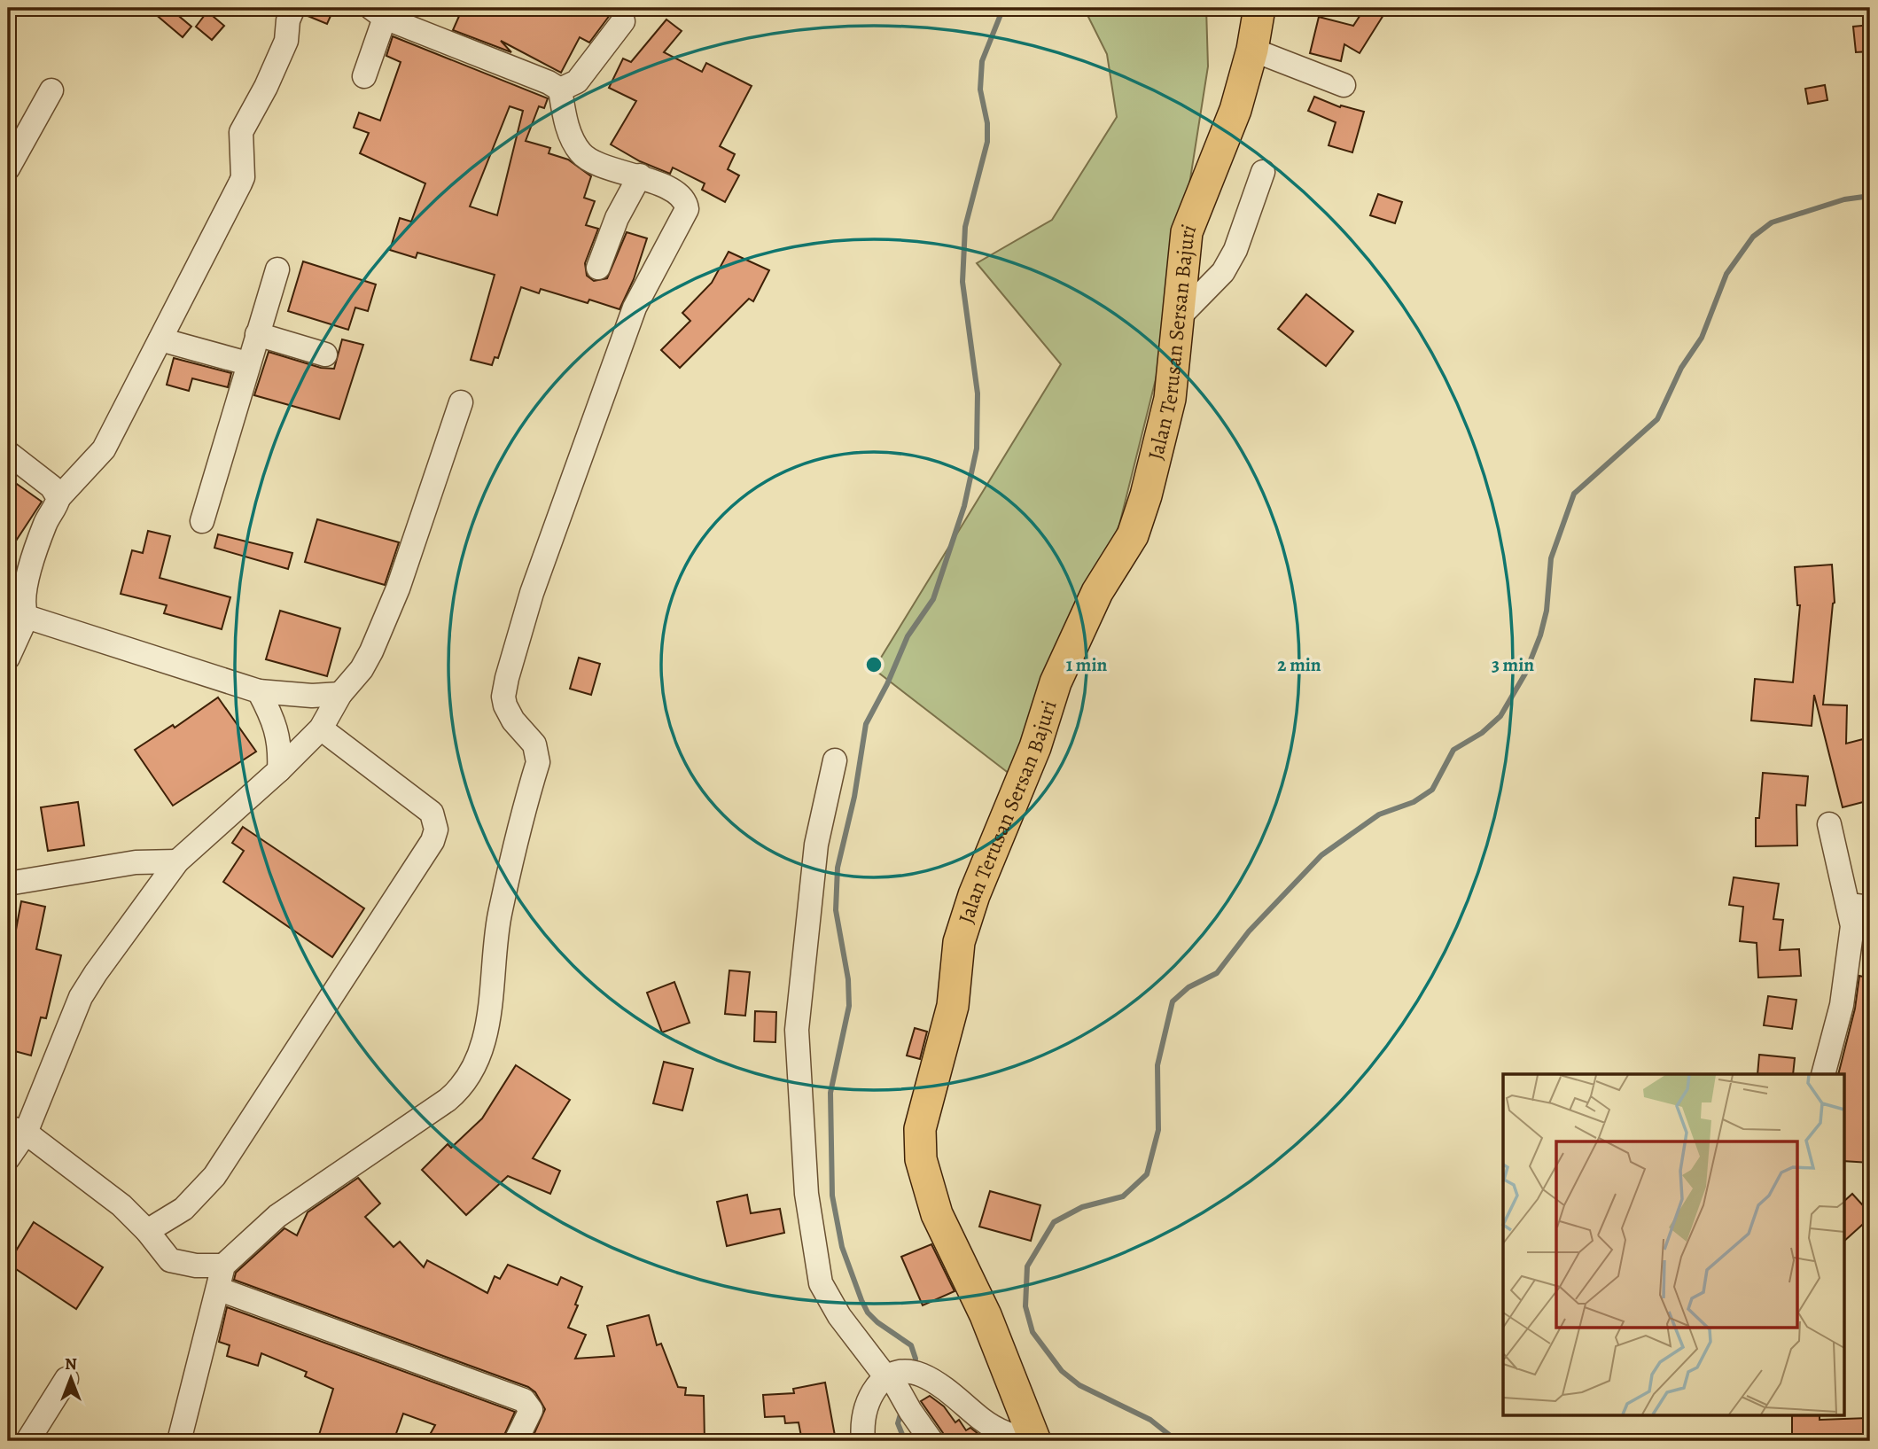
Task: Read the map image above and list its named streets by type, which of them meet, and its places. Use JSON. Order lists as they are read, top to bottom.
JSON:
{
  "streets": {
    "main road": ["Jalan Terusan Sersan Bajuri"]
  },
  "north": "top",
  "rings": ["1 min", "2 min", "3 min"]
}
